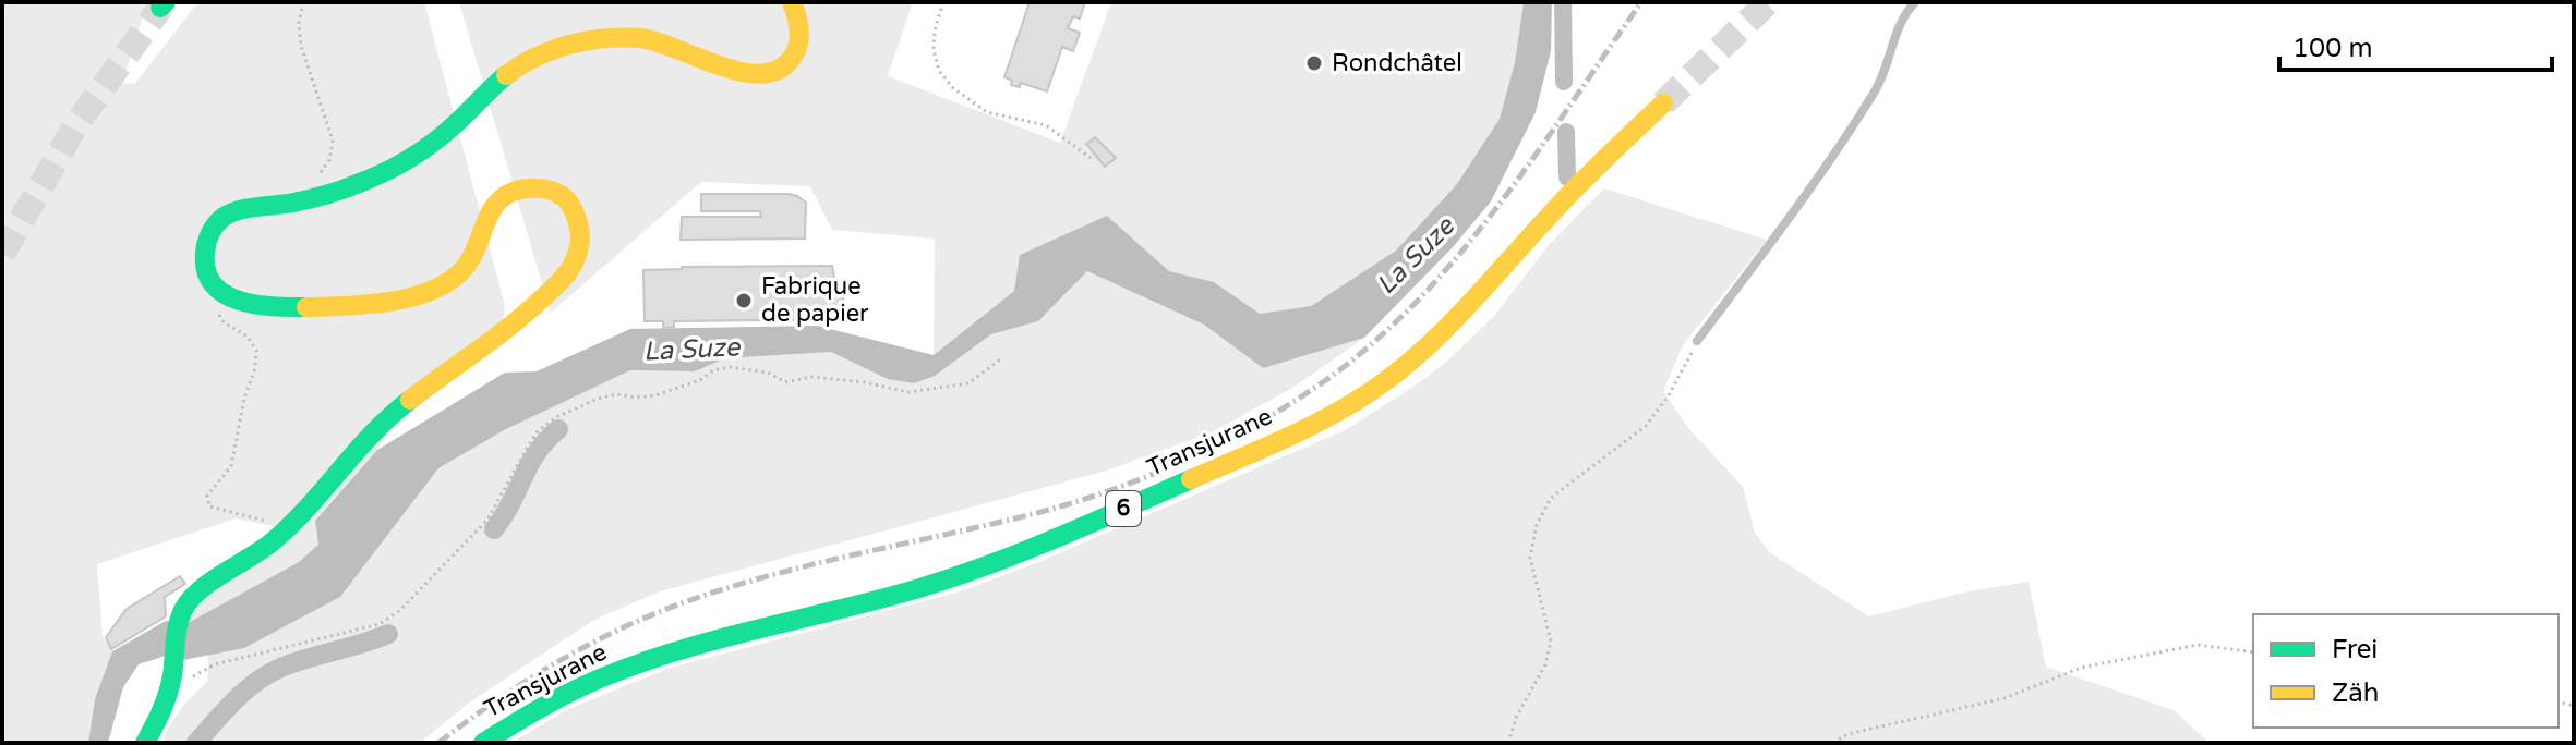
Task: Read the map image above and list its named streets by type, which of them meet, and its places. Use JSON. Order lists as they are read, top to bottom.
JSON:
{
  "streets": {
    "street": ["Transjurane", "6"]
  },
  "water": ["La Suze"],
  "places": ["Rondchâtel", "Fabrique de papier"],
  "legend": ["Frei", "Zäh"],
  "scale_bar": "100 m"
}
